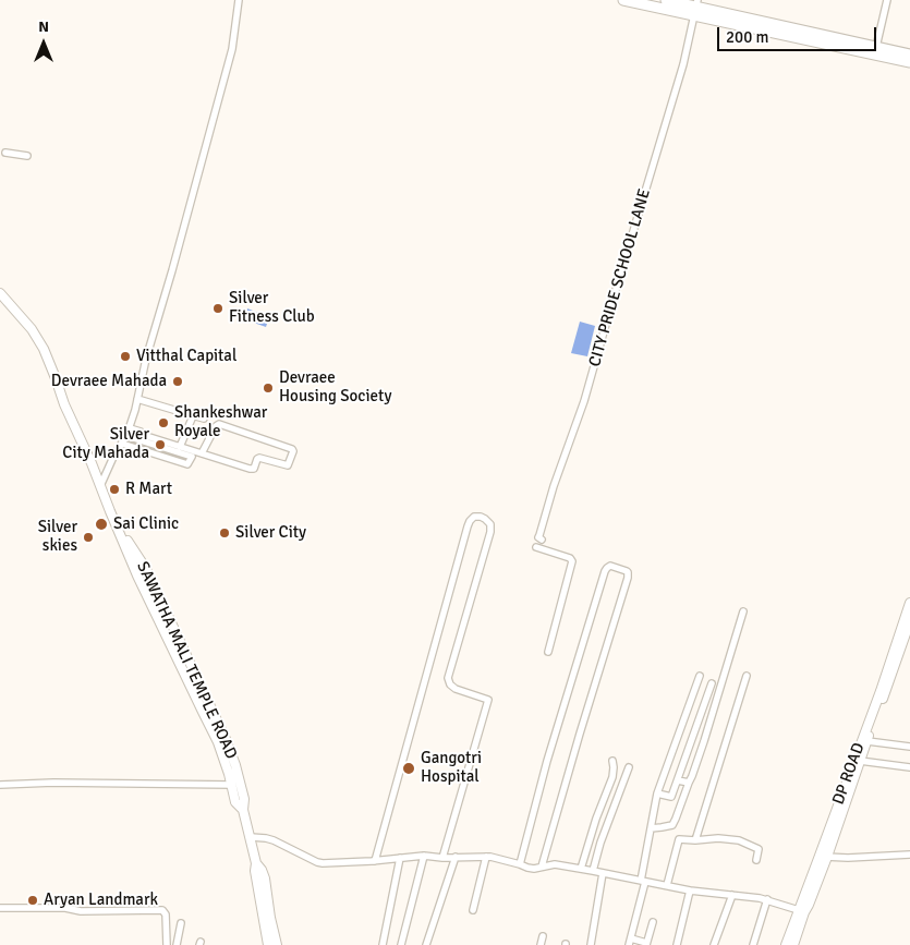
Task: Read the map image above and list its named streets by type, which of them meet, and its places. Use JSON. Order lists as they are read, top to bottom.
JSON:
{
  "streets": {
    "street": ["CITY PRIDE SCHOOL LANE", "SAWATHA MALI TEMPLE ROAD", "DP ROAD"]
  },
  "places": [
    "Silver Fitness Club",
    "Vitthal Capital",
    "Devraee Mahada",
    "Devraee Housing Society",
    "Shankeshwar Royale",
    "Silver City Mahada",
    "R Mart",
    "Sai Clinic",
    "Silver City",
    "Silver skies",
    "Gangotri Hospital",
    "Aryan Landmark"
  ],
  "scale_bar": "200 m",
  "north": "top"
}
